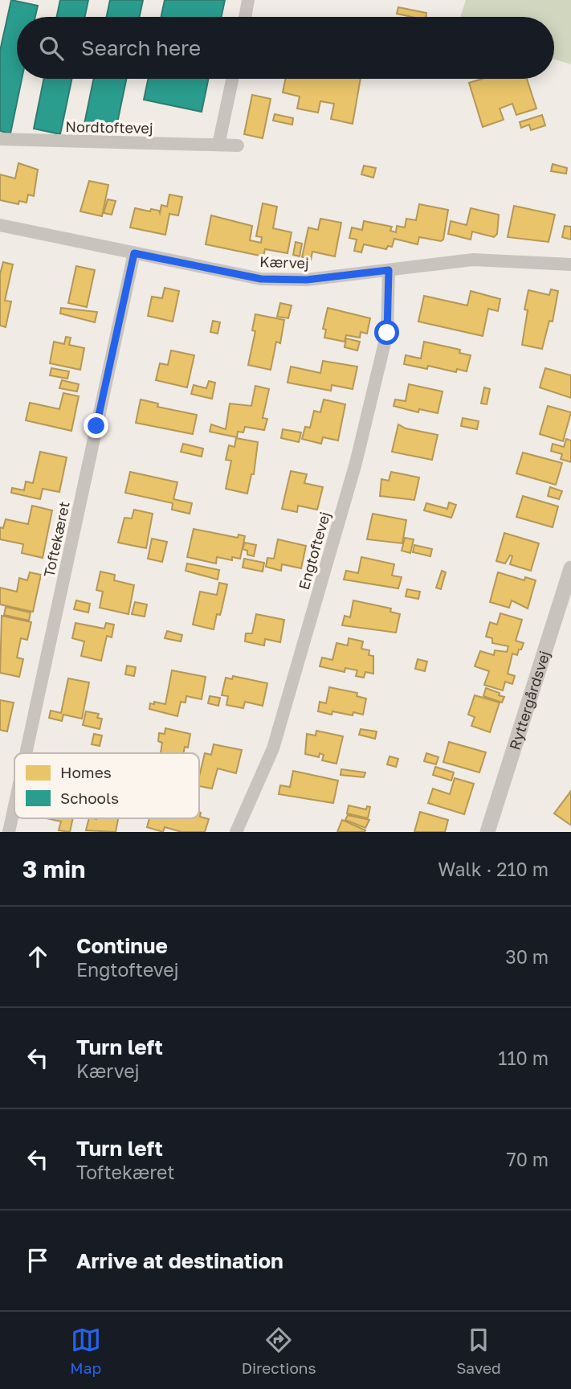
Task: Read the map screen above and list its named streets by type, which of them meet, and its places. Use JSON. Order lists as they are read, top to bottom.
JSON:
{
  "streets": {
    "street": [
      "Nordtoftevej",
      "Kærvej",
      "Toftekæret",
      "Engtoftevej",
      "Ryttergårdsvej"
    ]
  },
  "crossings": [
    ["Kærvej", "Toftekæret"],
    ["Kærvej", "Engtoftevej"]
  ],
  "legend": ["Homes", "Schools"],
  "page": {
    "search": "Search here",
    "heading": ["3 min", "Walk · 210 m"],
    "list": [
      ["Continue", "Engtoftevej", "30 m"],
      ["Turn left", "Kærvej", "110 m"],
      ["Turn left", "Toftekæret", "70 m"],
      "Arrive at destination"
    ],
    "nav": ["Map", "Directions", "Saved"]
  }
}
